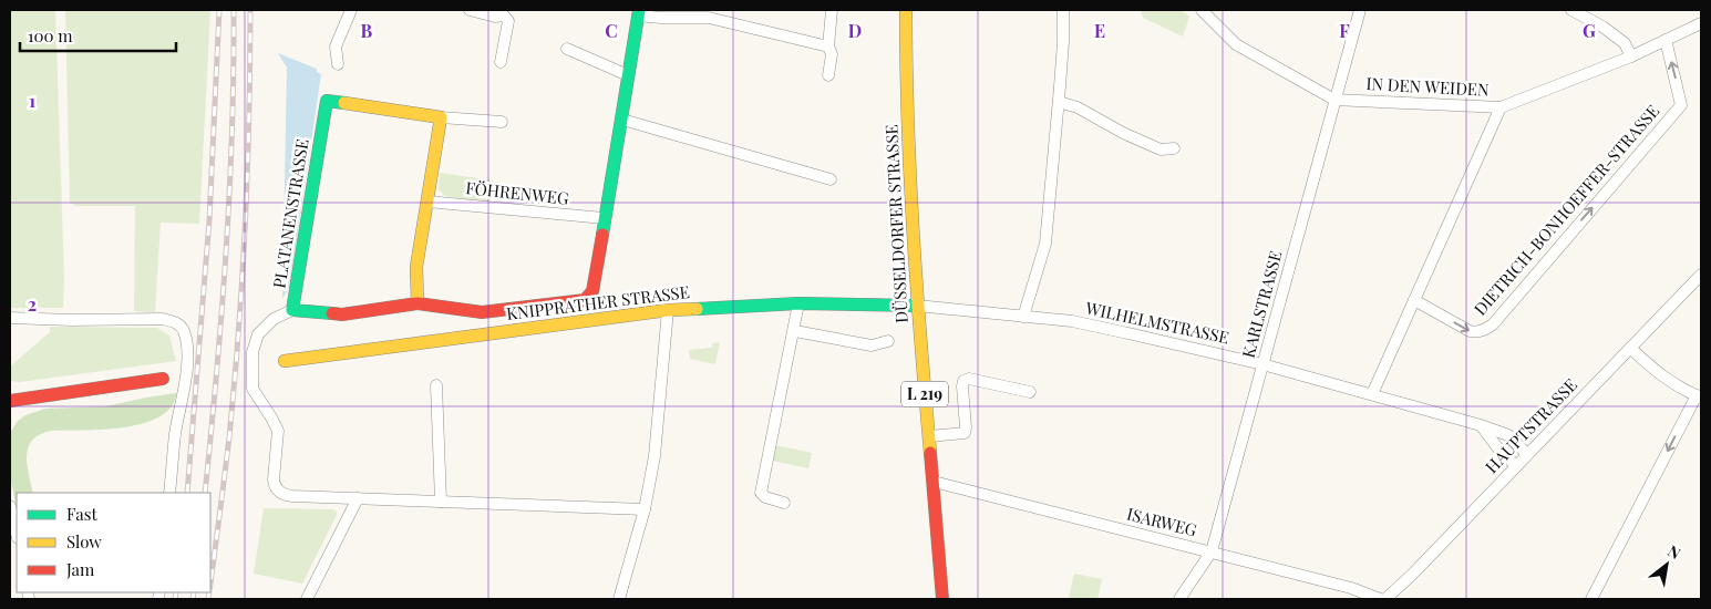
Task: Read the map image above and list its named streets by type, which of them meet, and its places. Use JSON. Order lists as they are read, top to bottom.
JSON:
{
  "streets": {
    "main road": [
      "PLATANENSTRASSE",
      "DÜSSELDORFER STRASSE",
      "KNIPPRATHER STRASSE",
      "L 219"
    ],
    "street": [
      "IN DEN WEIDEN",
      "FÖHRENWEG",
      "DIETRICH-BONHOEFFER-STRASSE",
      "KARLSTRASSE",
      "WILHELMSTRASSE",
      "HAUPTSTRASSE",
      "ISARWEG"
    ]
  },
  "crossings": [
    ["IN DEN WEIDEN", "DIETRICH-BONHOEFFER-STRASSE"],
    ["IN DEN WEIDEN", "KARLSTRASSE"],
    ["FÖHRENWEG", "PLATANENSTRASSE"],
    ["DÜSSELDORFER STRASSE", "KNIPPRATHER STRASSE"],
    ["DÜSSELDORFER STRASSE", "WILHELMSTRASSE"],
    ["DÜSSELDORFER STRASSE", "ISARWEG"],
    ["KNIPPRATHER STRASSE", "WILHELMSTRASSE"],
    ["KARLSTRASSE", "WILHELMSTRASSE"],
    ["KARLSTRASSE", "ISARWEG"],
    ["WILHELMSTRASSE", "HAUPTSTRASSE"]
  ],
  "one_way": ["DIETRICH-BONHOEFFER-STRASSE"],
  "legend": ["Fast", "Slow", "Jam"],
  "scale_bar": "100 m",
  "north": "top right",
  "grid": {
    "columns": [
      "B",
      "C",
      "D",
      "E",
      "F",
      "G"
    ],
    "rows": ["1", "2"]
  }
}
